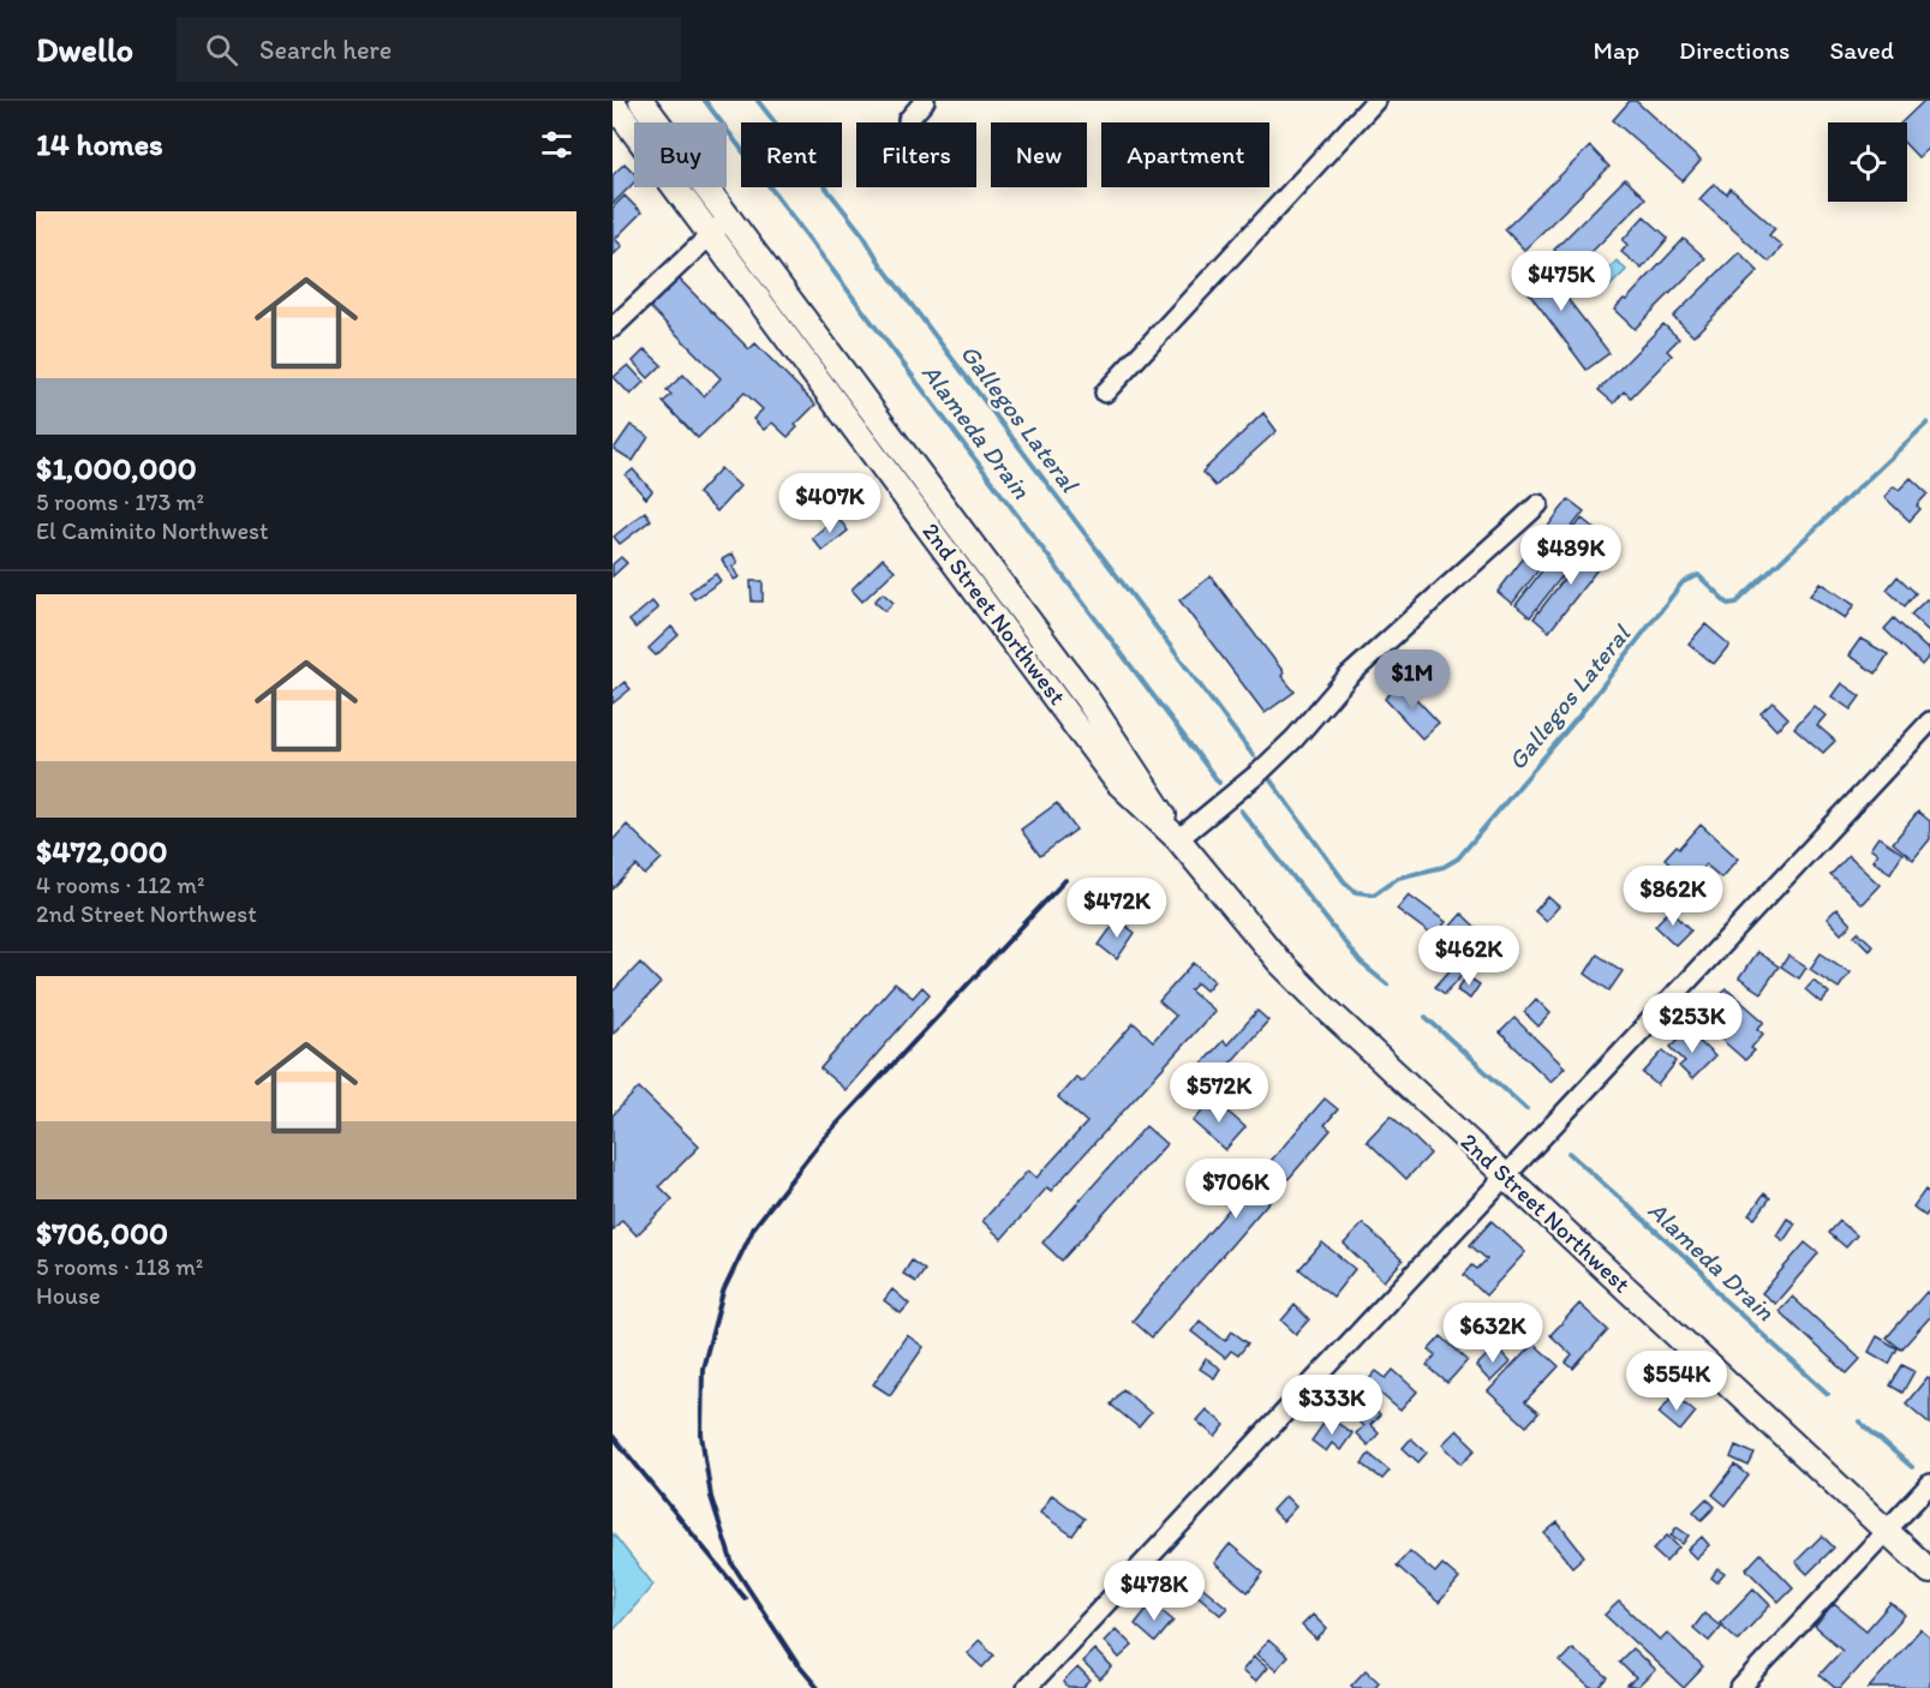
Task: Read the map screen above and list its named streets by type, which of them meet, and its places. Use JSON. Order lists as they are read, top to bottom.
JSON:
{
  "streets": {
    "main road": ["2nd Street Northwest"]
  },
  "water": ["Gallegos Lateral", "Alameda Drain"],
  "page": {
    "header": "Dwello",
    "search": "Search here",
    "nav": ["Map", "Directions", "Saved"],
    "heading": "14 homes",
    "chip": [
      "Buy",
      "Rent",
      "Filters",
      "New",
      "Apartment"
    ],
    "list": [
      {
        "name": "$1,000,000",
        "note": "5 rooms · 173 m² · El Caminito Northwest"
      },
      {
        "name": "$472,000",
        "note": "4 rooms · 112 m² · 2nd Street Northwest"
      },
      {
        "name": "$706,000",
        "note": "5 rooms · 118 m² · House"
      }
    ],
    "price": [
      "$475K",
      "$407K",
      "$489K",
      "$1M",
      "$862K",
      "$472K",
      "$462K",
      "$253K",
      "$572K",
      "$706K",
      "$632K",
      "$554K",
      "$333K",
      "$478K"
    ]
  }
}
